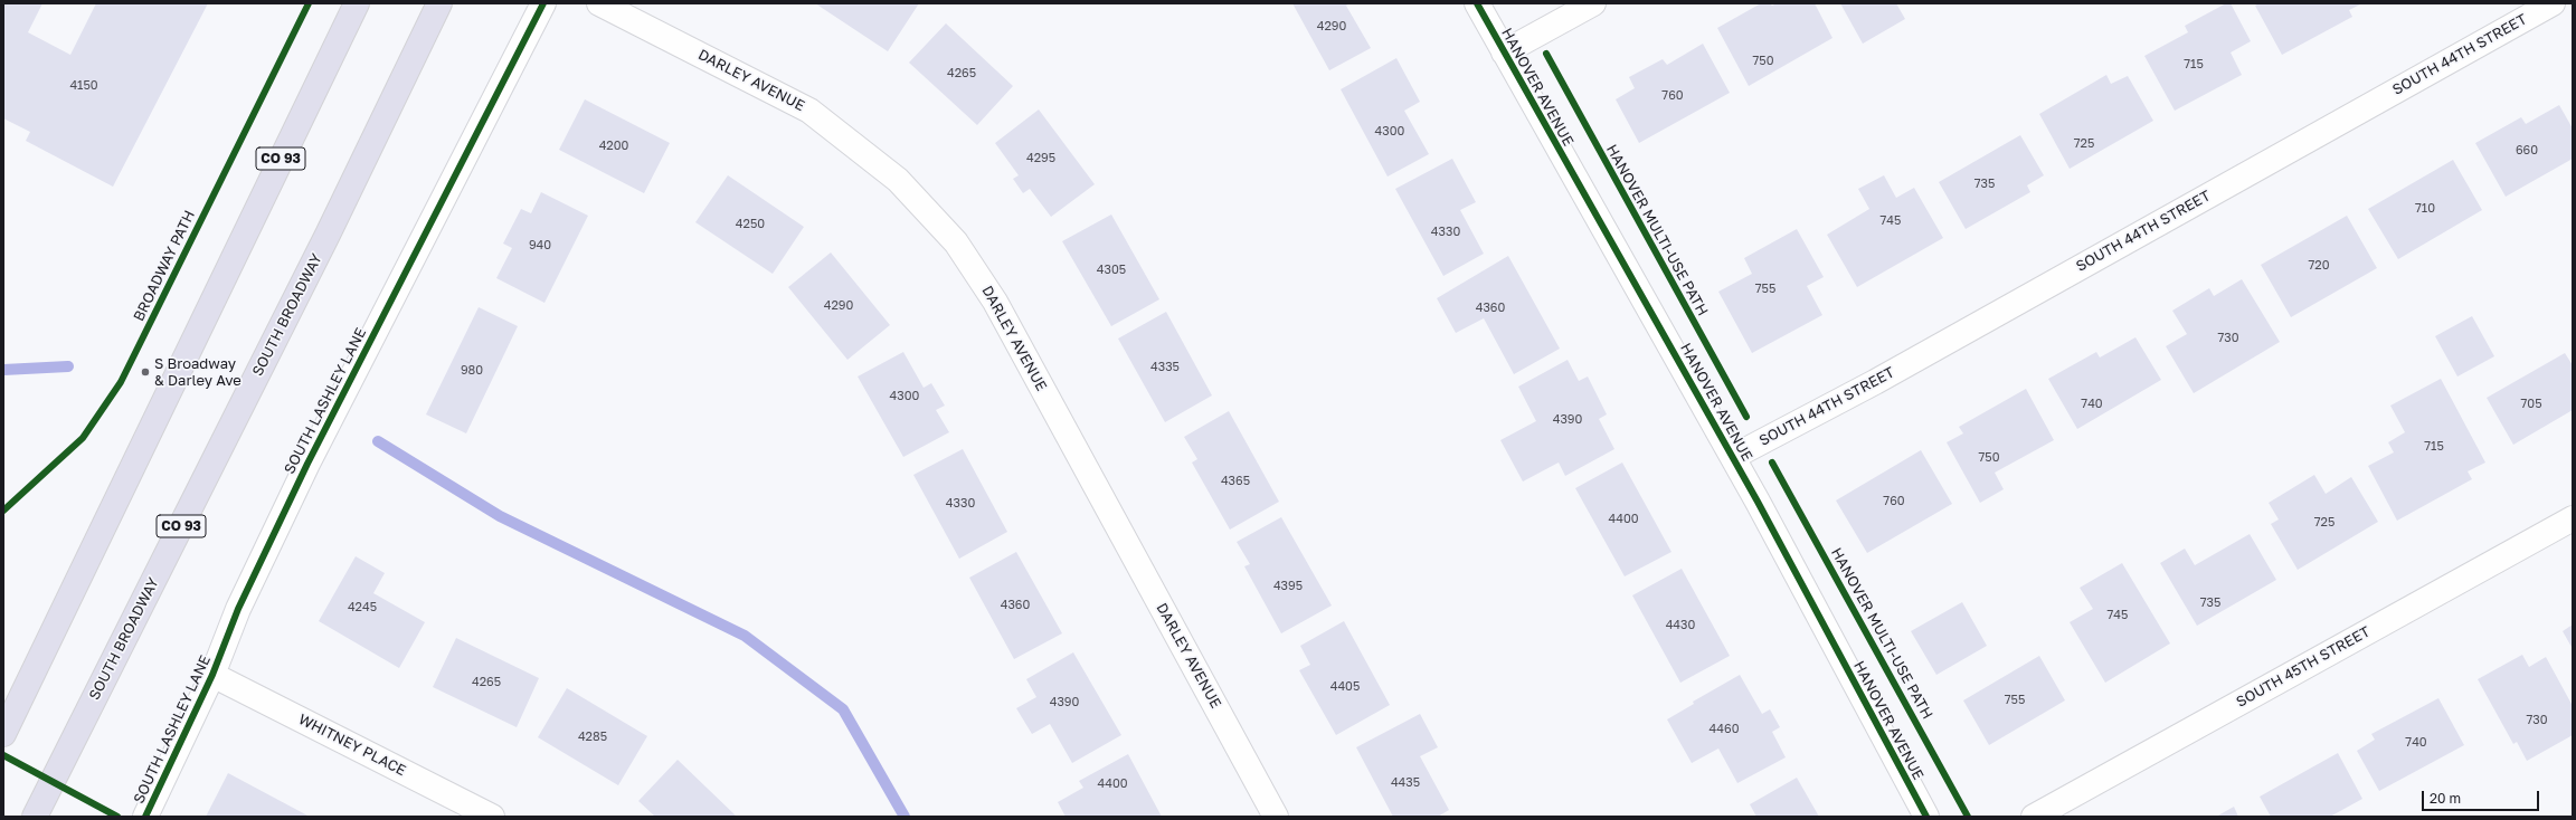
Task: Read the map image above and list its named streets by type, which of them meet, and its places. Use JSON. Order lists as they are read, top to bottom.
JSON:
{
  "streets": {
    "highway": ["CO 93", "SOUTH BROADWAY"],
    "street": [
      "SOUTH 44TH STREET",
      "DARLEY AVENUE",
      "HANOVER AVENUE",
      "SOUTH LASHLEY LANE",
      "SOUTH 45TH STREET",
      "WHITNEY PLACE"
    ],
    "cycle path": ["HANOVER MULTI-USE PATH", "BROADWAY PATH"]
  },
  "crossings": [
    ["SOUTH 44TH STREET", "HANOVER AVENUE"],
    ["SOUTH LASHLEY LANE", "WHITNEY PLACE"]
  ],
  "places": ["S Broadway & Darley Ave"],
  "house_numbers": [
    "4290",
    "750",
    "715",
    "4265",
    "4150",
    "760",
    "4300",
    "725",
    "4200",
    "660",
    "4295",
    "735",
    "710",
    "745",
    "4250",
    "4330",
    "940",
    "720",
    "4305",
    "755",
    "4290",
    "4360",
    "730",
    "4335",
    "980",
    "4300",
    "740",
    "705",
    "4390",
    "715",
    "750",
    "4365",
    "760",
    "4330",
    "4400",
    "725",
    "4395",
    "735",
    "4360",
    "4245",
    "745",
    "4430",
    "4265",
    "4405",
    "755",
    "4390",
    "730",
    "4460",
    "4285",
    "740",
    "4435",
    "4400"
  ],
  "scale_bar": "20 m"
}
